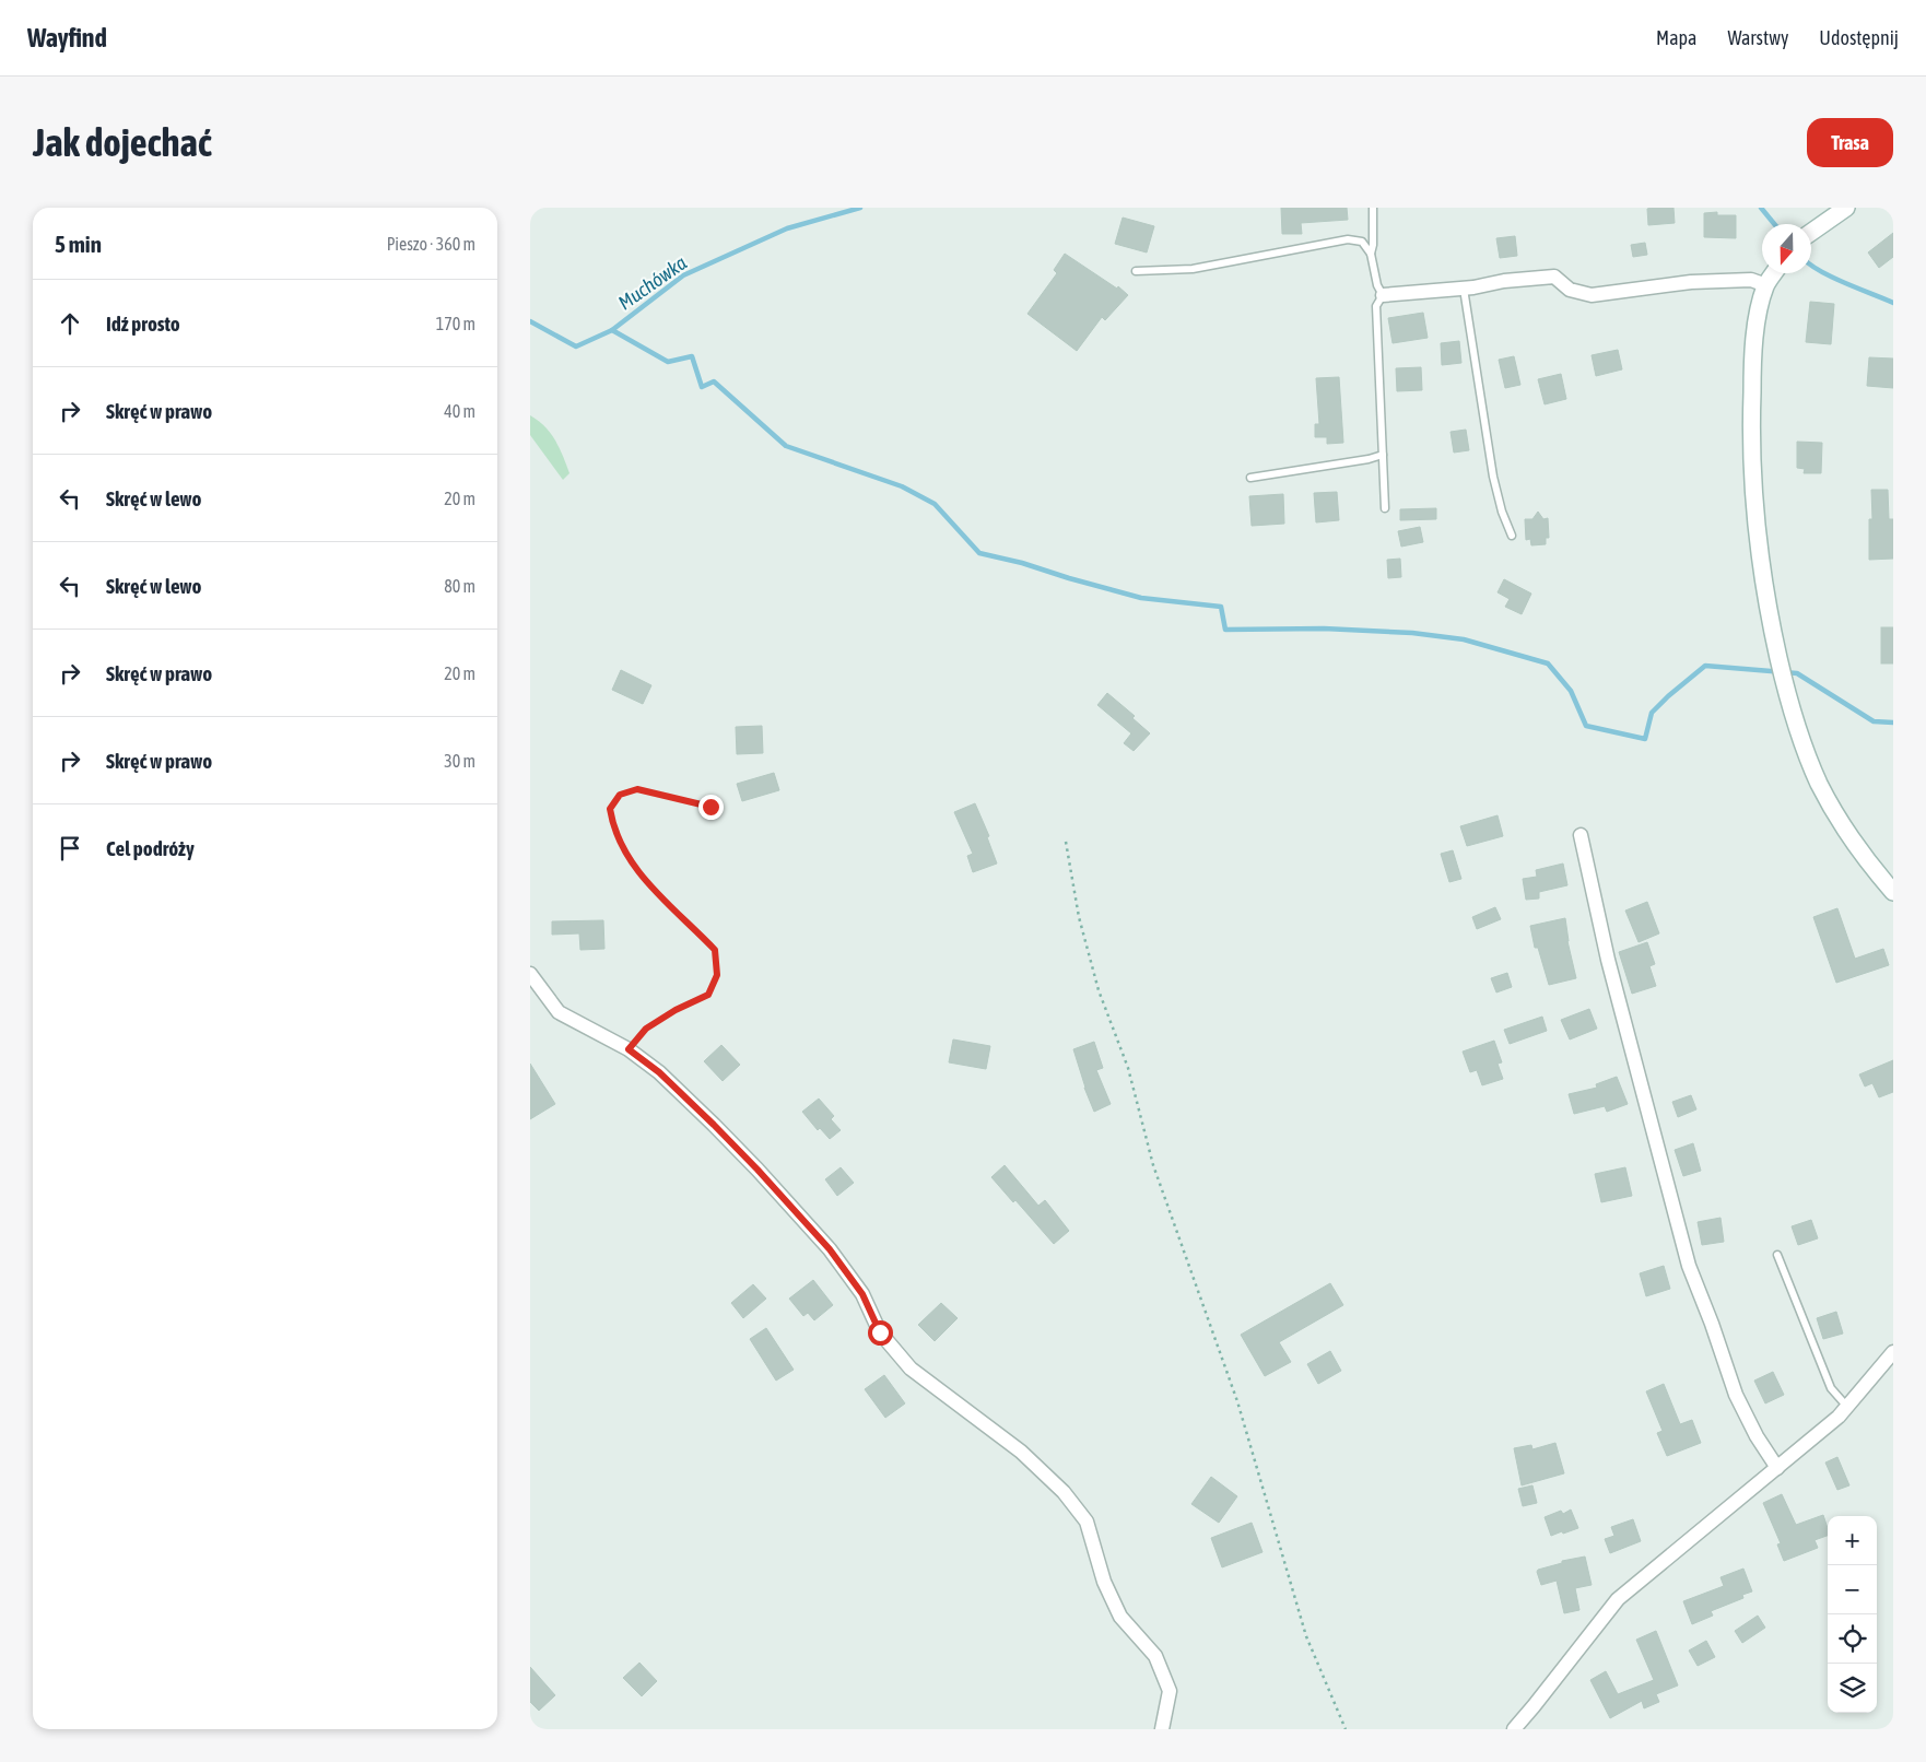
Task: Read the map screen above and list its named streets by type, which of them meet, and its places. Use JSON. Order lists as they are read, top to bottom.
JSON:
{
  "water": ["Muchówka"],
  "north": "bottom",
  "page": {
    "header": "Wayfind",
    "nav": ["Mapa", "Warstwy", "Udostępnij"],
    "buttons": "Trasa",
    "title": "Jak dojechać",
    "heading": ["5 min", "Pieszo · 360 m"],
    "list": [
      ["Idź prosto", "170 m"],
      ["Skręć w prawo", "40 m"],
      ["Skręć w lewo", "20 m"],
      ["Skręć w lewo", "80 m"],
      ["Skręć w prawo", "20 m"],
      ["Skręć w prawo", "30 m"],
      "Cel podróży"
    ],
    "map_buttons": ["+", "−"]
  }
}
